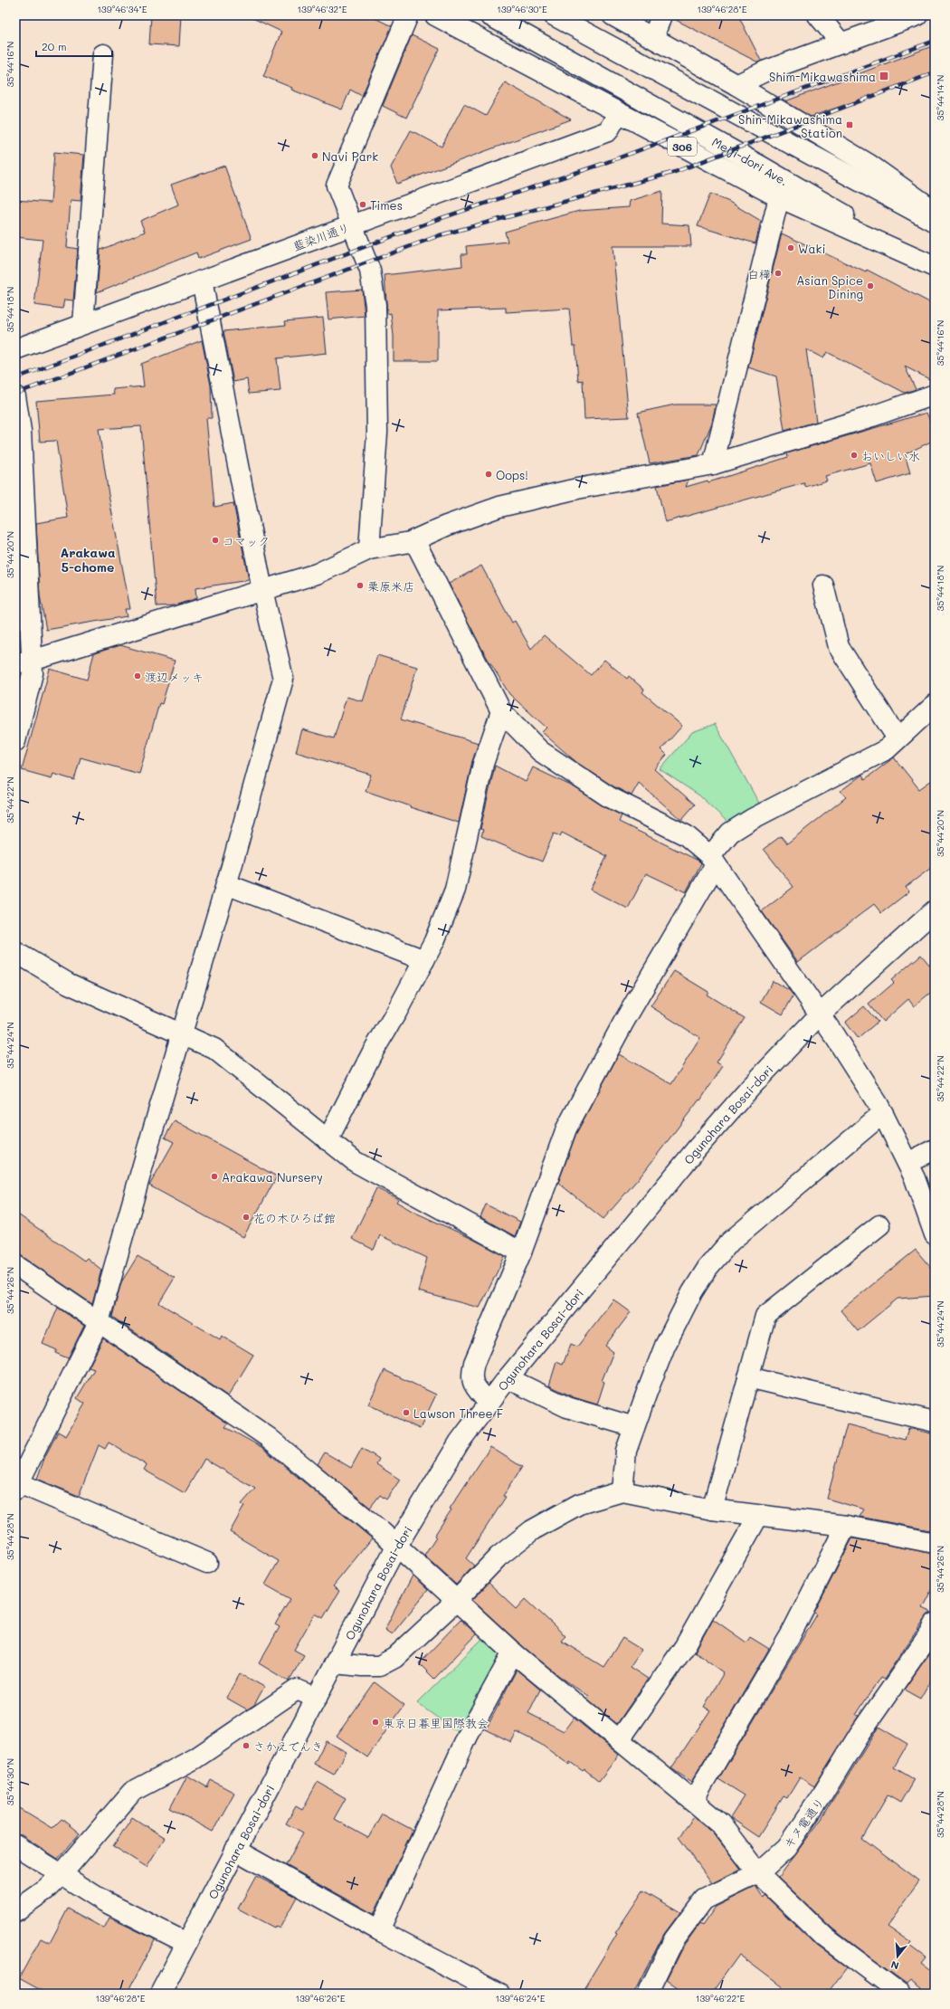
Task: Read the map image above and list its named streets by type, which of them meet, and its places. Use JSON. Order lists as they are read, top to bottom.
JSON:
{
  "streets": {
    "street": [
      "306",
      "Meiji-dori Ave.",
      "藍染川通り",
      "Ogunohara Bosai-dori",
      "キヌ電通り"
    ]
  },
  "crossings": [
    ["306", "Meiji-dori Ave."],
    ["306", "藍染川通り"]
  ],
  "districts": ["Arakawa 5-chome"],
  "places": {
    "transit": ["Shim-Mikawashima", "Shin-Mikawashima Station"],
    "other": [
      "Navi Park",
      "Times",
      "Waki",
      "白樺",
      "Asian Spice Dining",
      "おいしい水",
      "Oops!",
      "コマック",
      "栗原米店",
      "渡辺メッキ",
      "Arakawa Nursery",
      "花の木ひろば館",
      "Lawson Three F",
      "東京日暮里国際教会",
      "さかえでんき"
    ]
  },
  "scale_bar": "20 m",
  "north": "bottom",
  "coordinates": [
    "139°46'34\"E",
    "139°46'32\"E",
    "139°46'30\"E",
    "139°46'28\"E",
    "35°44'16\"N",
    "35°44'14\"N",
    "35°44'18\"N",
    "35°44'20\"N",
    "35°44'22\"N",
    "35°44'24\"N",
    "35°44'26\"N",
    "35°44'28\"N",
    "35°44'30\"N",
    "139°46'26\"E",
    "139°46'24\"E",
    "139°46'22\"E"
  ]
}
